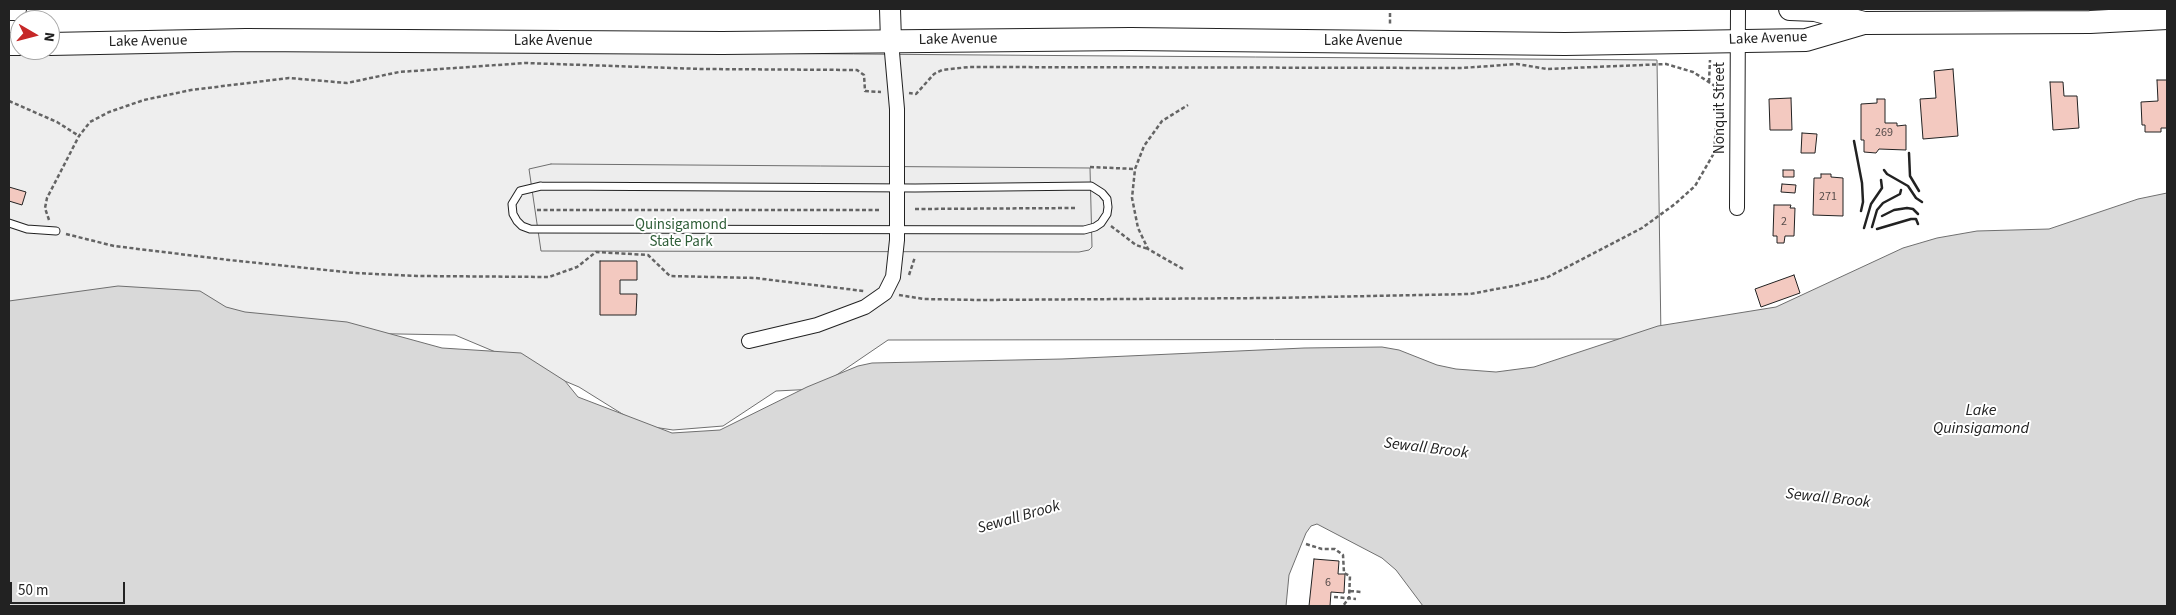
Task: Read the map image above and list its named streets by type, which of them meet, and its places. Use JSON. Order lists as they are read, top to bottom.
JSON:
{
  "streets": {
    "main road": ["Lake Avenue"],
    "street": ["Nonquit Street"]
  },
  "crossings": [
    ["Lake Avenue", "Nonquit Street"]
  ],
  "water": ["Lake Quinsigamond", "Sewall Brook"],
  "parks": ["Quinsigamond State Park"],
  "house_numbers": [
    "269",
    "271",
    "2",
    "6"
  ],
  "scale_bar": "50 m",
  "north": "right"
}
